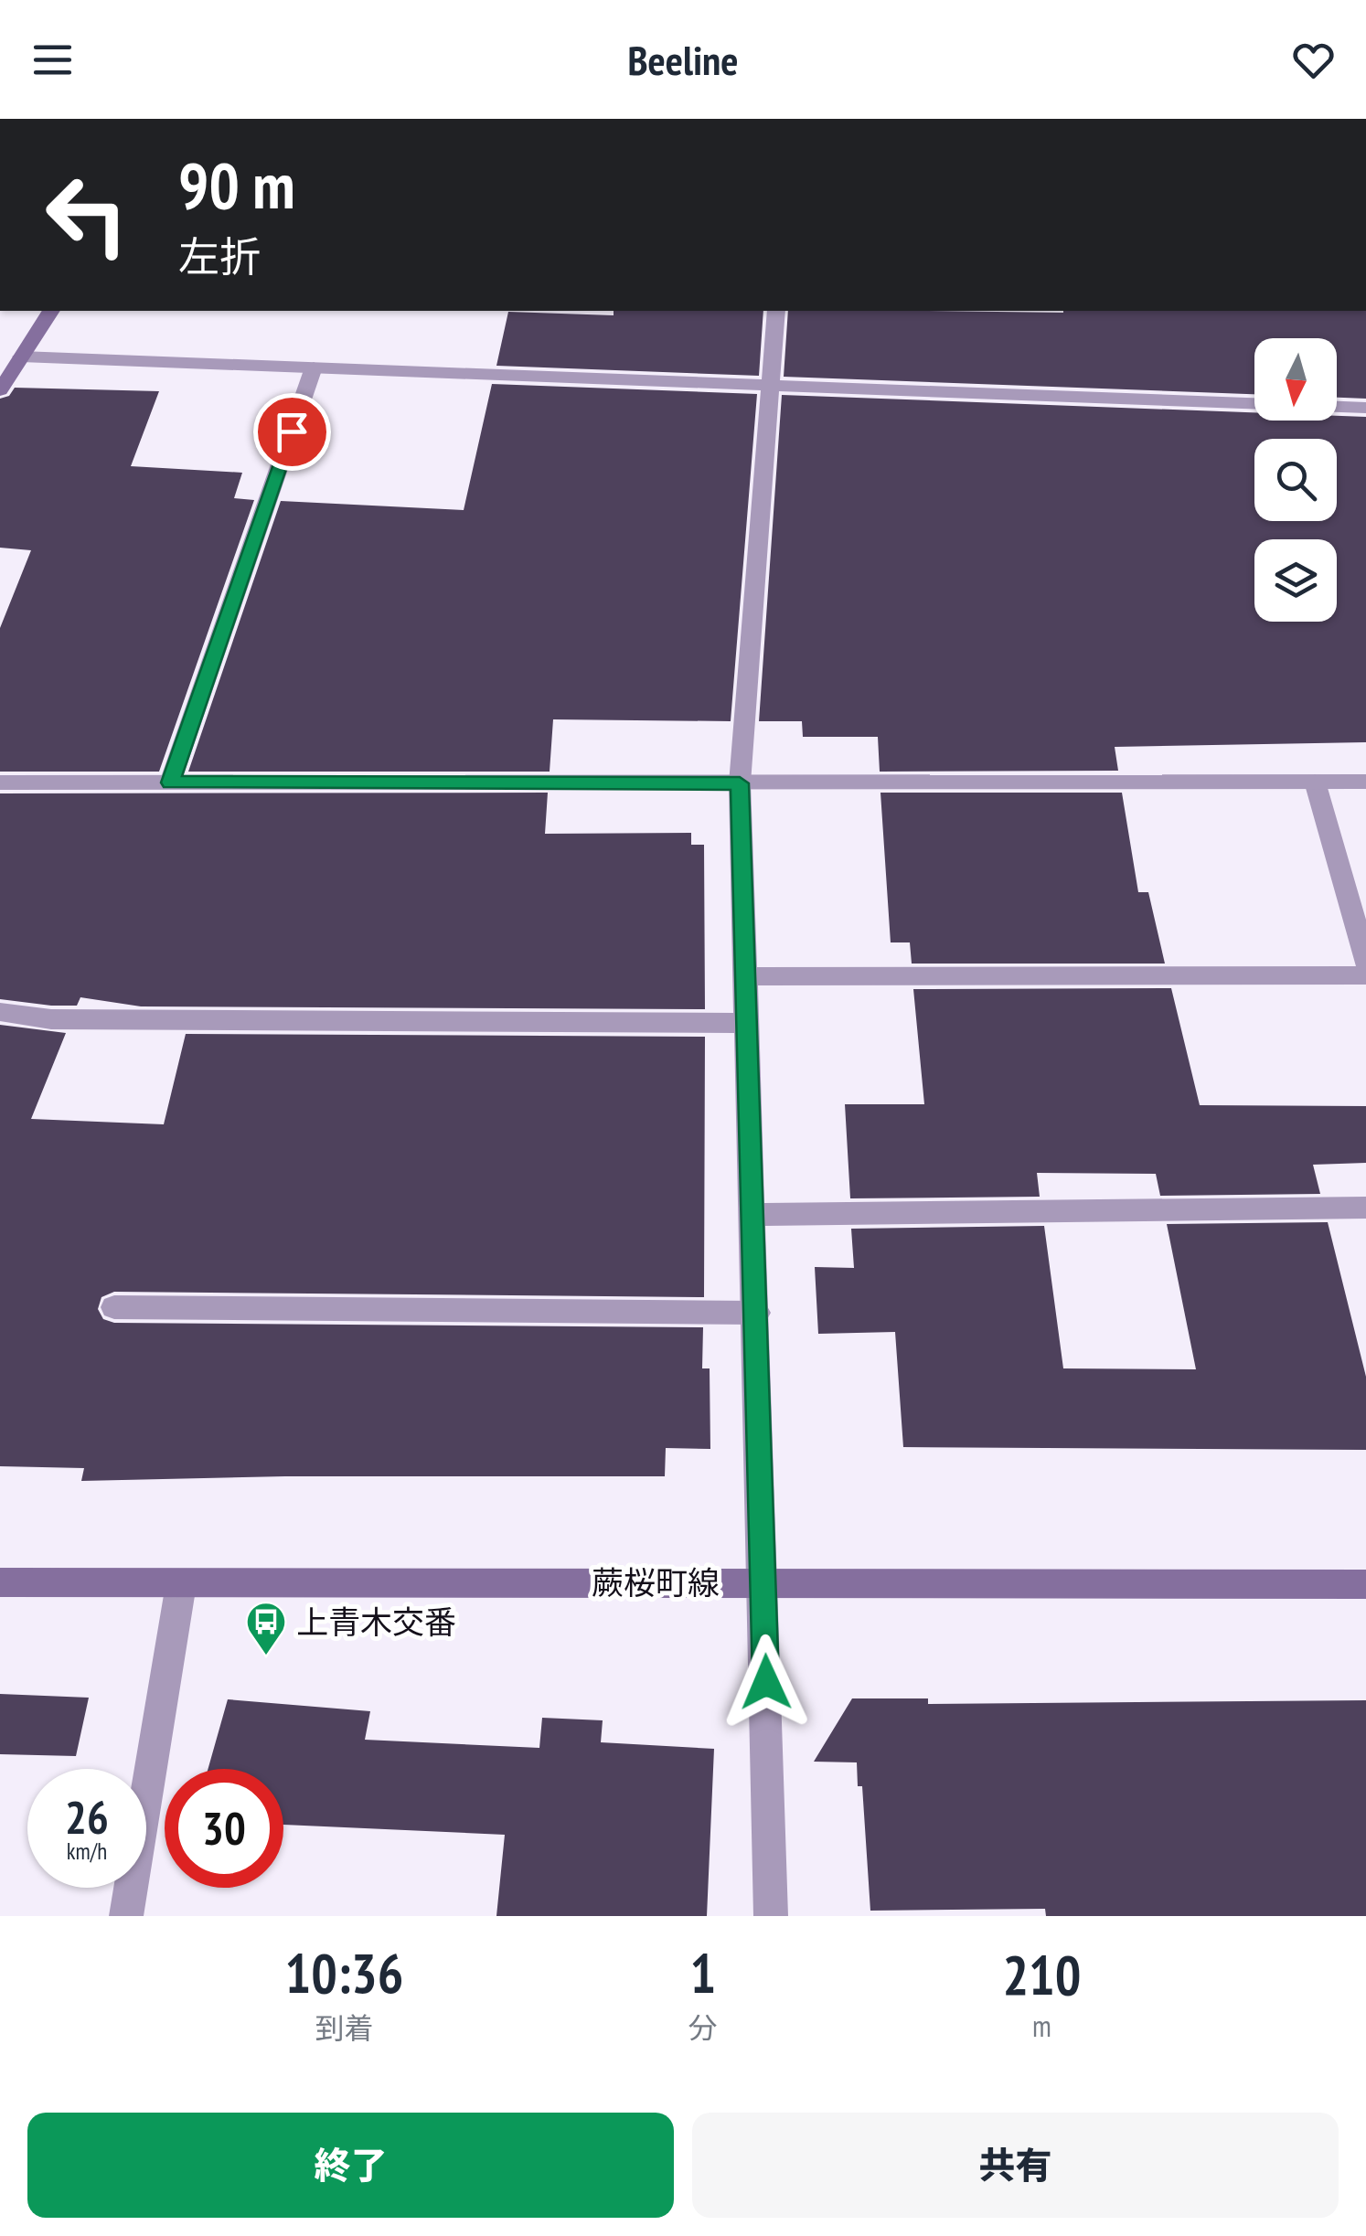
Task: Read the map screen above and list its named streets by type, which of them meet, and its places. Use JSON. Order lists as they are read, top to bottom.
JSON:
{
  "streets": {
    "main road": ["蕨桜町線"]
  },
  "places": {
    "bus stop": ["上青木交番"]
  },
  "north": "bottom",
  "page": {
    "header": "Beeline",
    "turn": ["90 m", "左折"],
    "speed": "26 km/h",
    "limit": "30",
    "eta": [
      "10:36",
      "到着",
      "1",
      "分",
      "210",
      "m"
    ],
    "buttons": ["終了", "共有"]
  }
}
